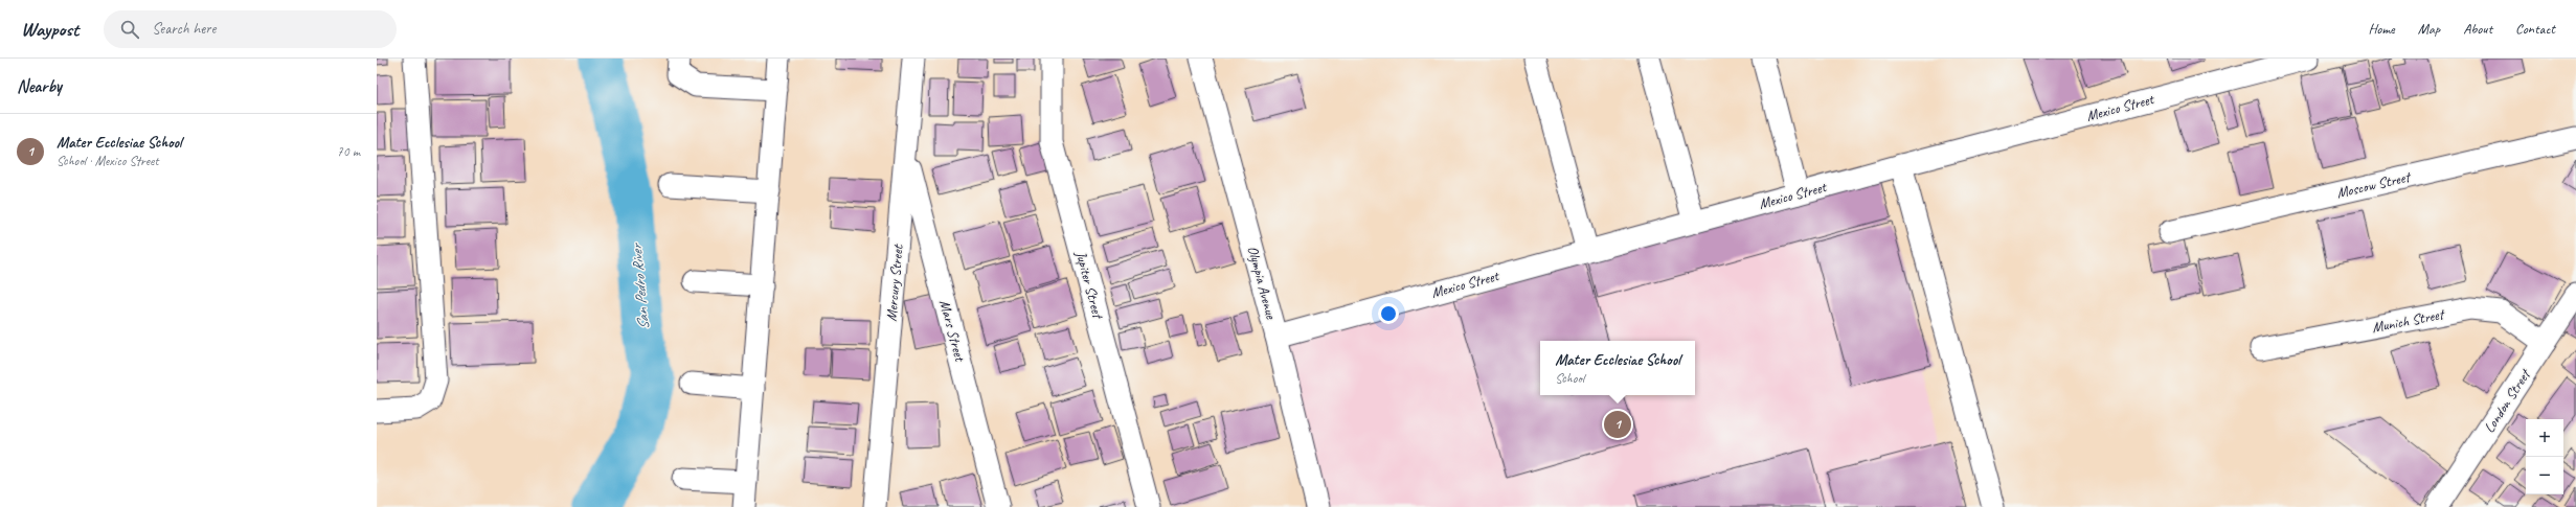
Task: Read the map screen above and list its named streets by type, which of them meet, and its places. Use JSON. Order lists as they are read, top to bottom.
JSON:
{
  "streets": {
    "street": [
      "Mexico Street",
      "Moscow Street",
      "Olympia Avenue",
      "Mercury Street",
      "Jupiter Street",
      "Munich Street",
      "Mars Street",
      "London Street"
    ]
  },
  "crossings": [
    ["Mexico Street", "Olympia Avenue"],
    ["Mercury Street", "Mars Street"],
    ["Munich Street", "London Street"]
  ],
  "water": ["San Pedro River"],
  "page": {
    "header": "Waypost",
    "search": "Search here",
    "nav": [
      "Home",
      "Map",
      "About",
      "Contact"
    ],
    "heading": "Nearby",
    "list": [
      {
        "mark": "1",
        "name": "Mater Ecclesiae School",
        "note": "School · Mexico Street",
        "value": "70 m"
      }
    ],
    "popup": ["Mater Ecclesiae School", "School"],
    "pins": "1",
    "map_buttons": ["+", "−"]
  }
}
